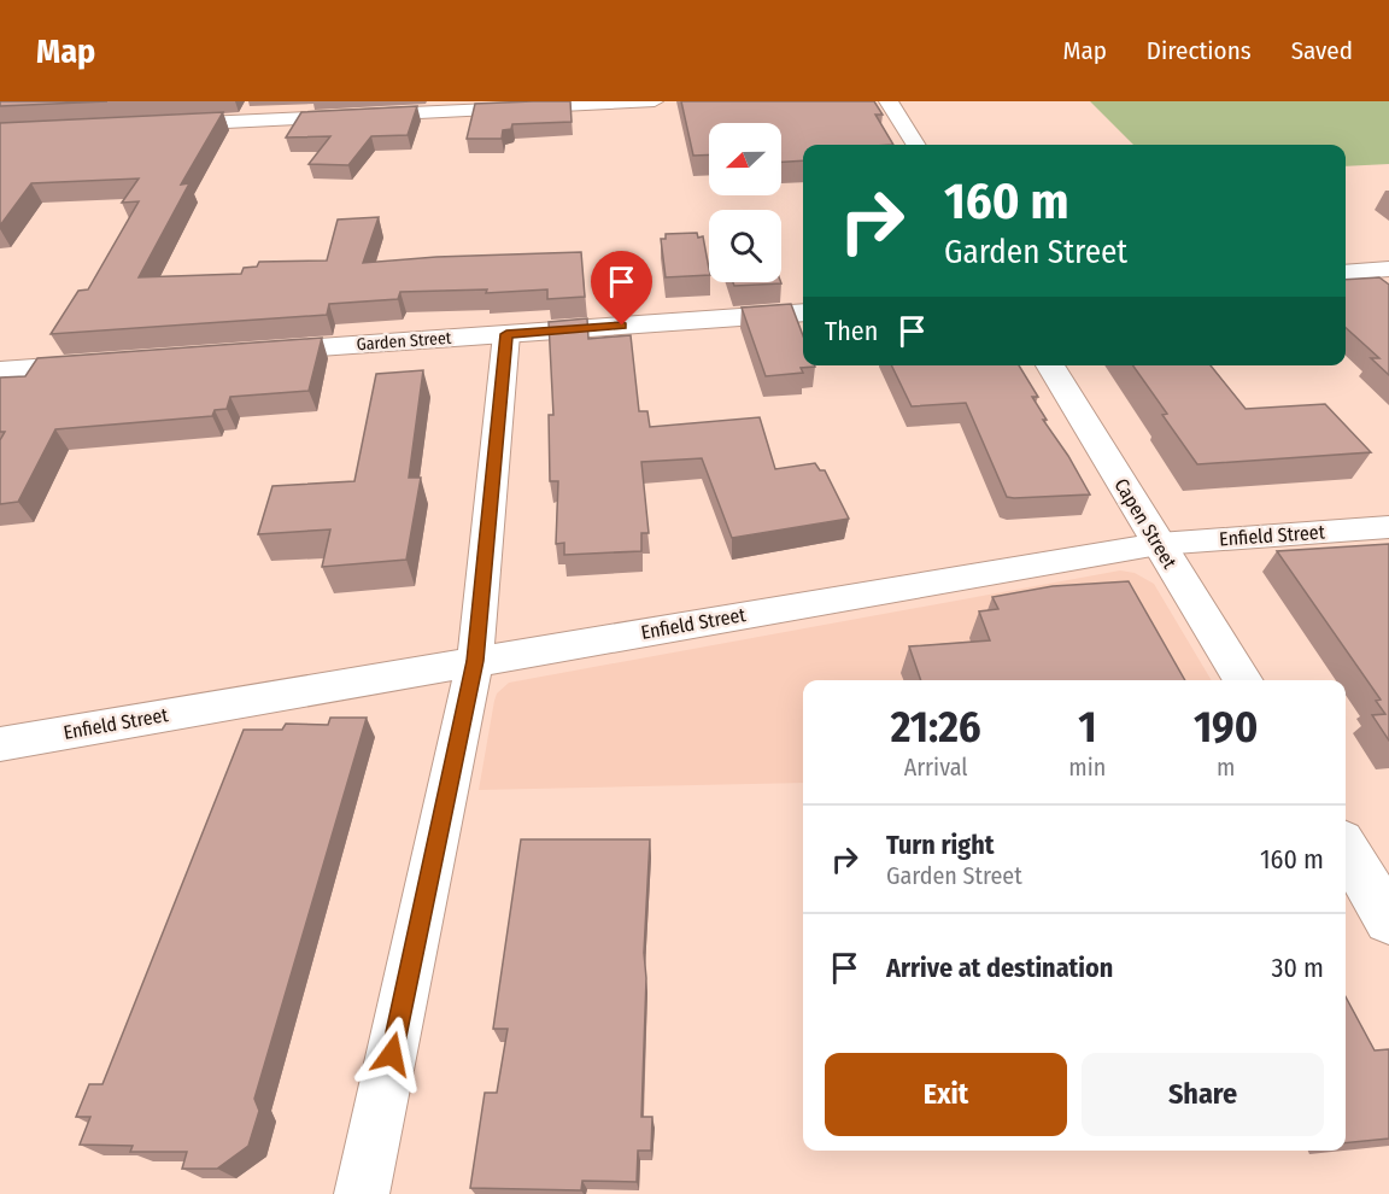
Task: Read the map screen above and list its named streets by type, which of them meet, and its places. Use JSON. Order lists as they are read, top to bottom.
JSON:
{
  "streets": {
    "street": ["Garden Street", "Capen Street", "Enfield Street"]
  },
  "crossings": [
    ["Capen Street", "Enfield Street"]
  ],
  "north": "left",
  "page": {
    "header": "Map",
    "nav": ["Map", "Directions", "Saved"],
    "turn": ["160 m", "Garden Street"],
    "then": "Then",
    "eta": [
      "21:26",
      "Arrival",
      "1",
      "min",
      "190",
      "m"
    ],
    "list": [
      {
        "name": "Turn right",
        "note": "Garden Street",
        "value": "160 m"
      },
      {
        "name": "Arrive at destination",
        "value": "30 m"
      }
    ],
    "buttons": ["Exit", "Share"]
  }
}
